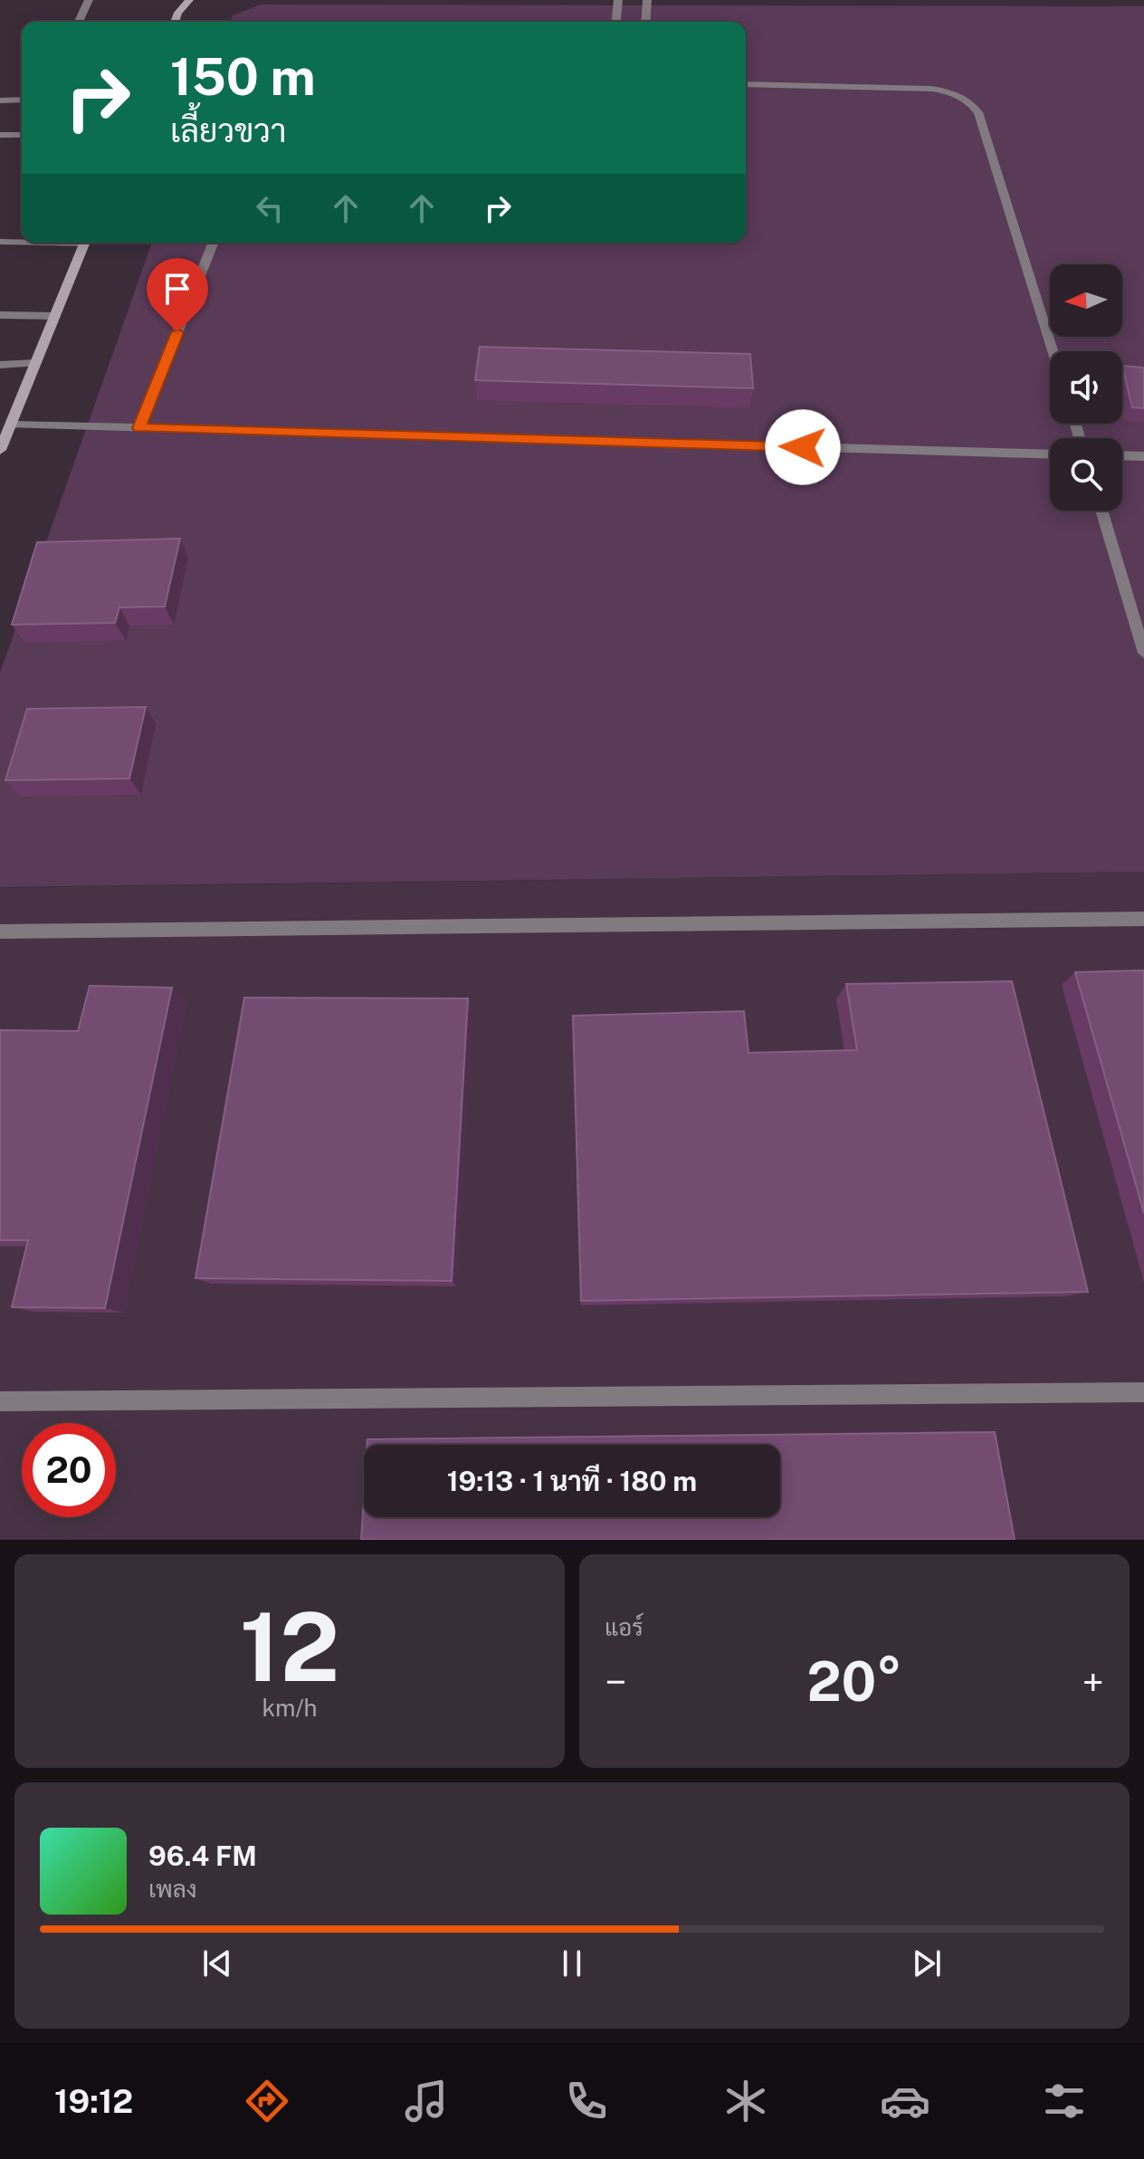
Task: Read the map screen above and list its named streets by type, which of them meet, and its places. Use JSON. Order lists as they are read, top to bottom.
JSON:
{
  "north": "left",
  "page": {
    "turn": ["150 m", "เลี้ยวขวา"],
    "limit": "20",
    "trip": "19:13 · 1 นาที · 180 m",
    "tile": [
      ["12", "km/h"],
      "แอร์"
    ],
    "heat": ["−", "20°", "+"],
    "song": ["96.4 FM", "เพลง"],
    "tabs": "19:12"
  }
}
